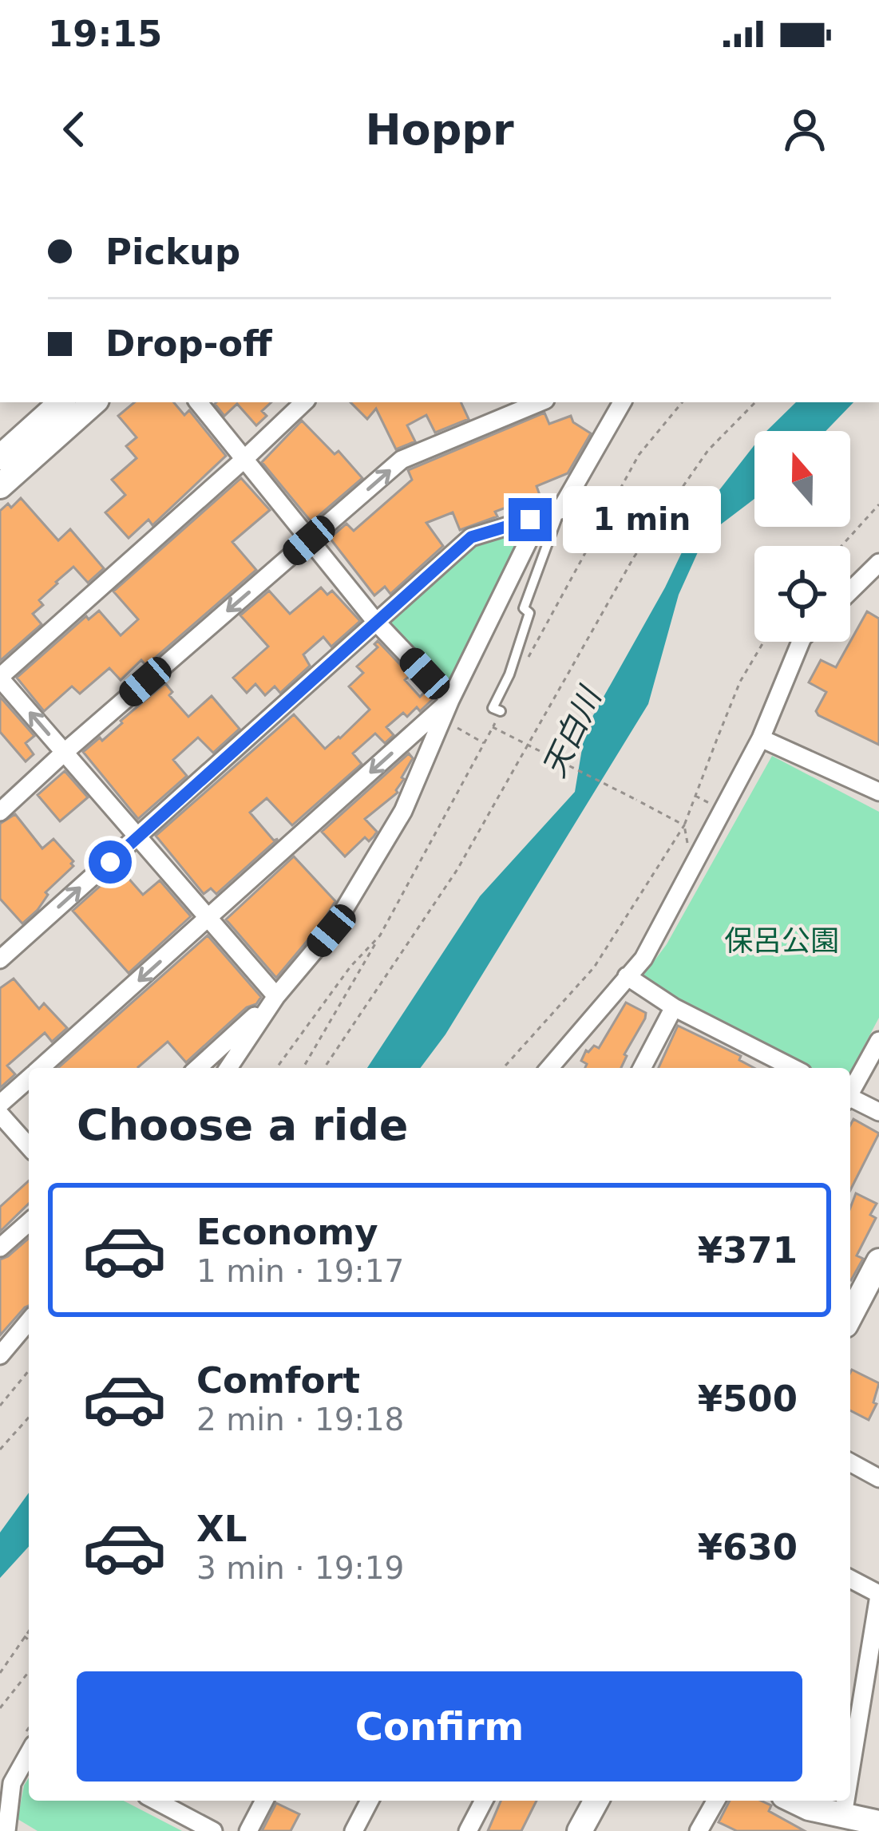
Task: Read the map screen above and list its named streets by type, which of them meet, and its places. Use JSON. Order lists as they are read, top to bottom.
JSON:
{
  "water": ["天白川"],
  "parks": ["保呂公園"],
  "north": "top",
  "page": {
    "status": "19:15",
    "header": "Hoppr",
    "banner": ["Pickup", "Drop-off"],
    "bubble": "1 min",
    "heading": "Choose a ride",
    "list": [
      {
        "name": "Economy",
        "note": "1 min · 19:17",
        "value": "¥371"
      },
      {
        "name": "Comfort",
        "note": "2 min · 19:18",
        "value": "¥500"
      },
      {
        "name": "XL",
        "note": "3 min · 19:19",
        "value": "¥630"
      }
    ],
    "buttons": "Confirm"
  }
}
